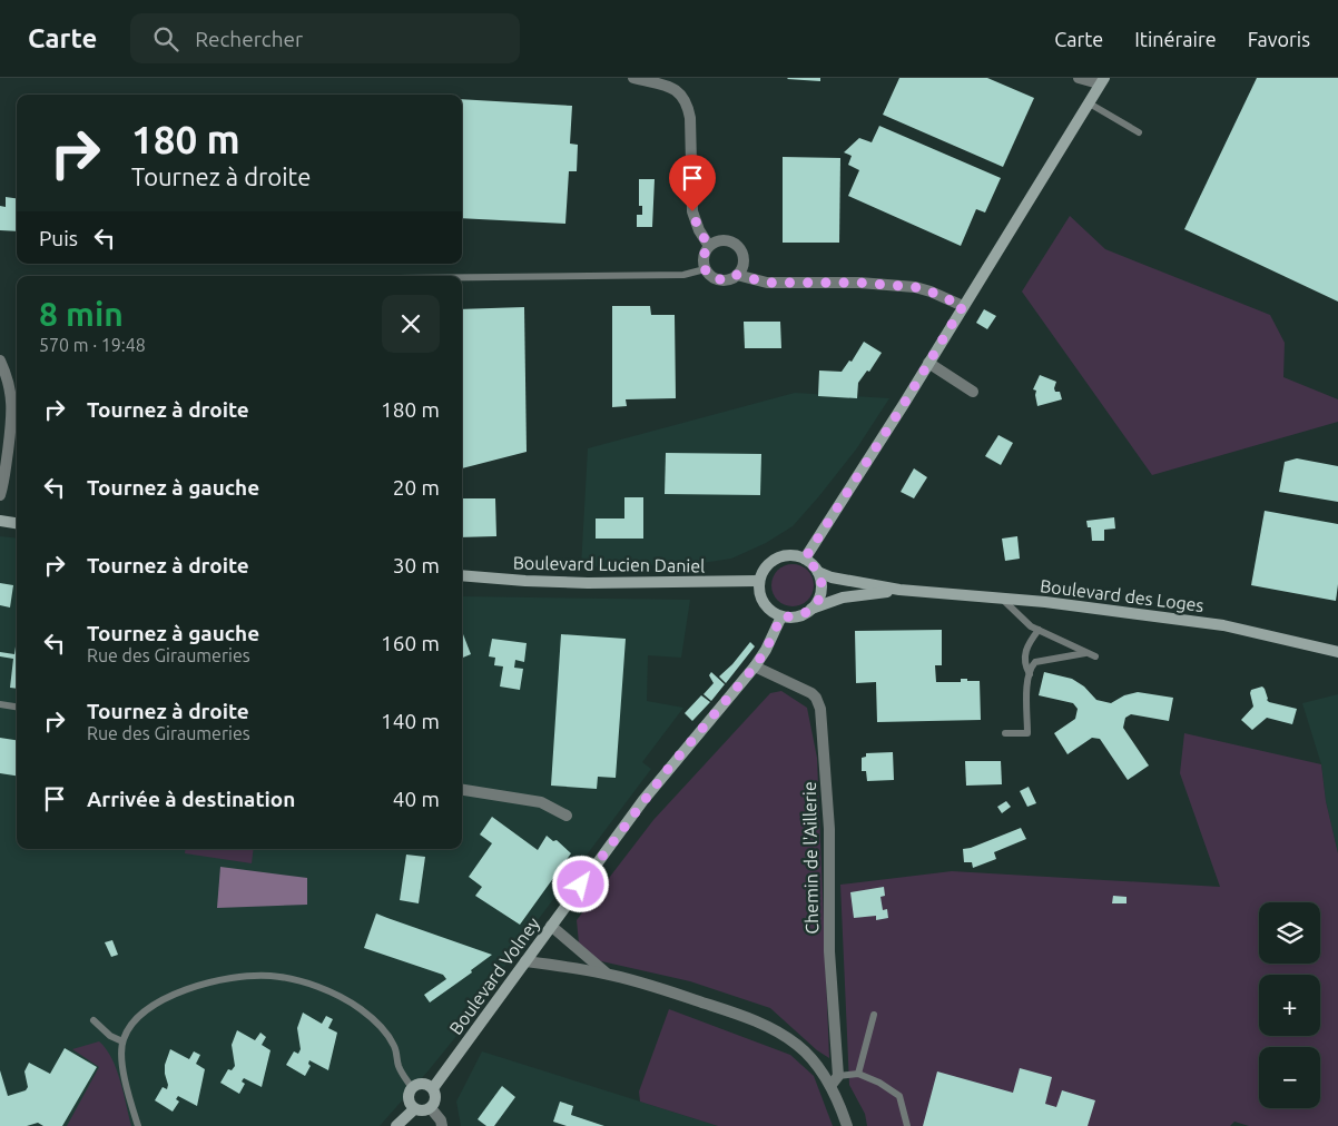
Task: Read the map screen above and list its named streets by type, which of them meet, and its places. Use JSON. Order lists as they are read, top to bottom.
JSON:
{
  "streets": {
    "main road": ["Boulevard Lucien Daniel", "Boulevard des Loges", "Boulevard Volney"],
    "street": ["Chemin de l'Aillerie"]
  },
  "crossings": [
    ["Boulevard Lucien Daniel", "Boulevard des Loges"],
    ["Boulevard Lucien Daniel", "Boulevard Volney"],
    ["Boulevard des Loges", "Boulevard Volney"],
    ["Chemin de l'Aillerie", "Boulevard Volney"]
  ],
  "page": {
    "header": "Carte",
    "search": "Rechercher",
    "nav": ["Carte", "Itinéraire", "Favoris"],
    "turn": ["180 m", "Tournez à droite"],
    "then": "Puis",
    "heading": ["8 min", "570 m · 19:48"],
    "list": [
      {
        "name": "Tournez à droite",
        "value": "180 m"
      },
      {
        "name": "Tournez à gauche",
        "value": "20 m"
      },
      {
        "name": "Tournez à droite",
        "value": "30 m"
      },
      {
        "name": "Tournez à gauche",
        "note": "Rue des Giraumeries",
        "value": "160 m"
      },
      {
        "name": "Tournez à droite",
        "note": "Rue des Giraumeries",
        "value": "140 m"
      },
      {
        "name": "Arrivée à destination",
        "value": "40 m"
      }
    ],
    "map_buttons": ["+", "−"]
  }
}
